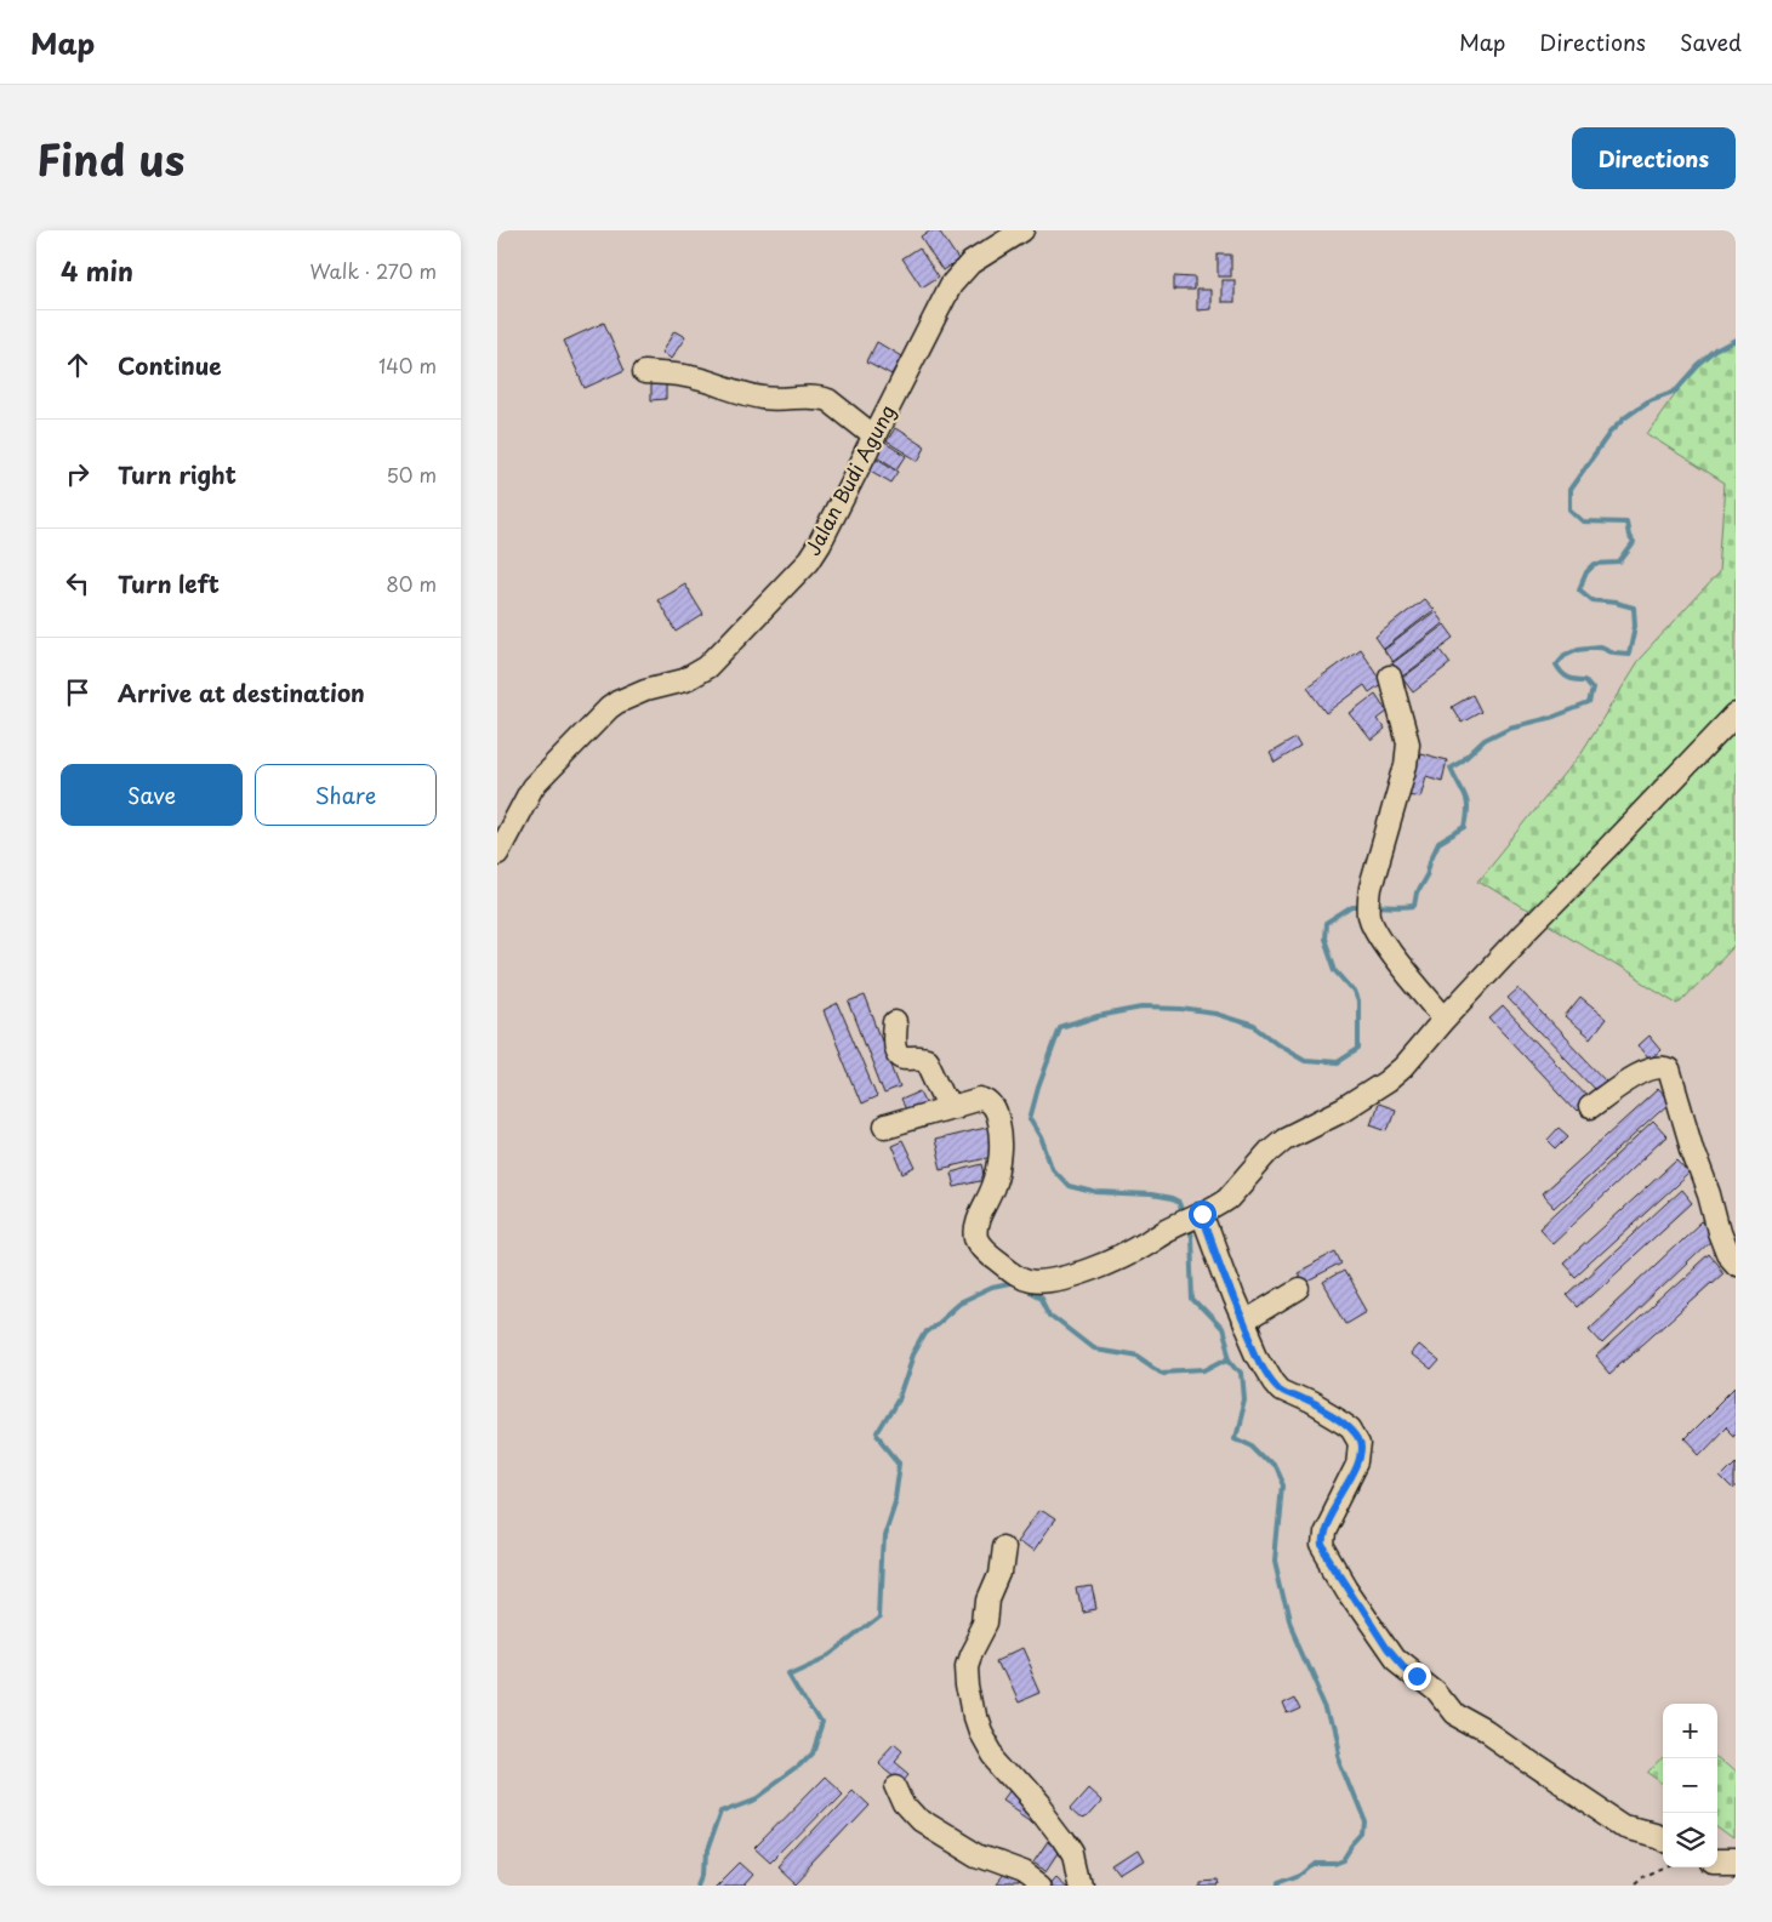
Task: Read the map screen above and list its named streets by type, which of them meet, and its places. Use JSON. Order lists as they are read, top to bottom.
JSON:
{
  "streets": {
    "street": ["Jalan Budi Agung"]
  },
  "page": {
    "header": "Map",
    "nav": ["Map", "Directions", "Saved"],
    "title": "Find us",
    "buttons": [
      "Directions",
      ["Save", "Share"]
    ],
    "heading": ["4 min", "Walk · 270 m"],
    "list": [
      ["Continue", "140 m"],
      ["Turn right", "50 m"],
      ["Turn left", "80 m"],
      "Arrive at destination"
    ],
    "map_buttons": ["+", "−"]
  }
}
